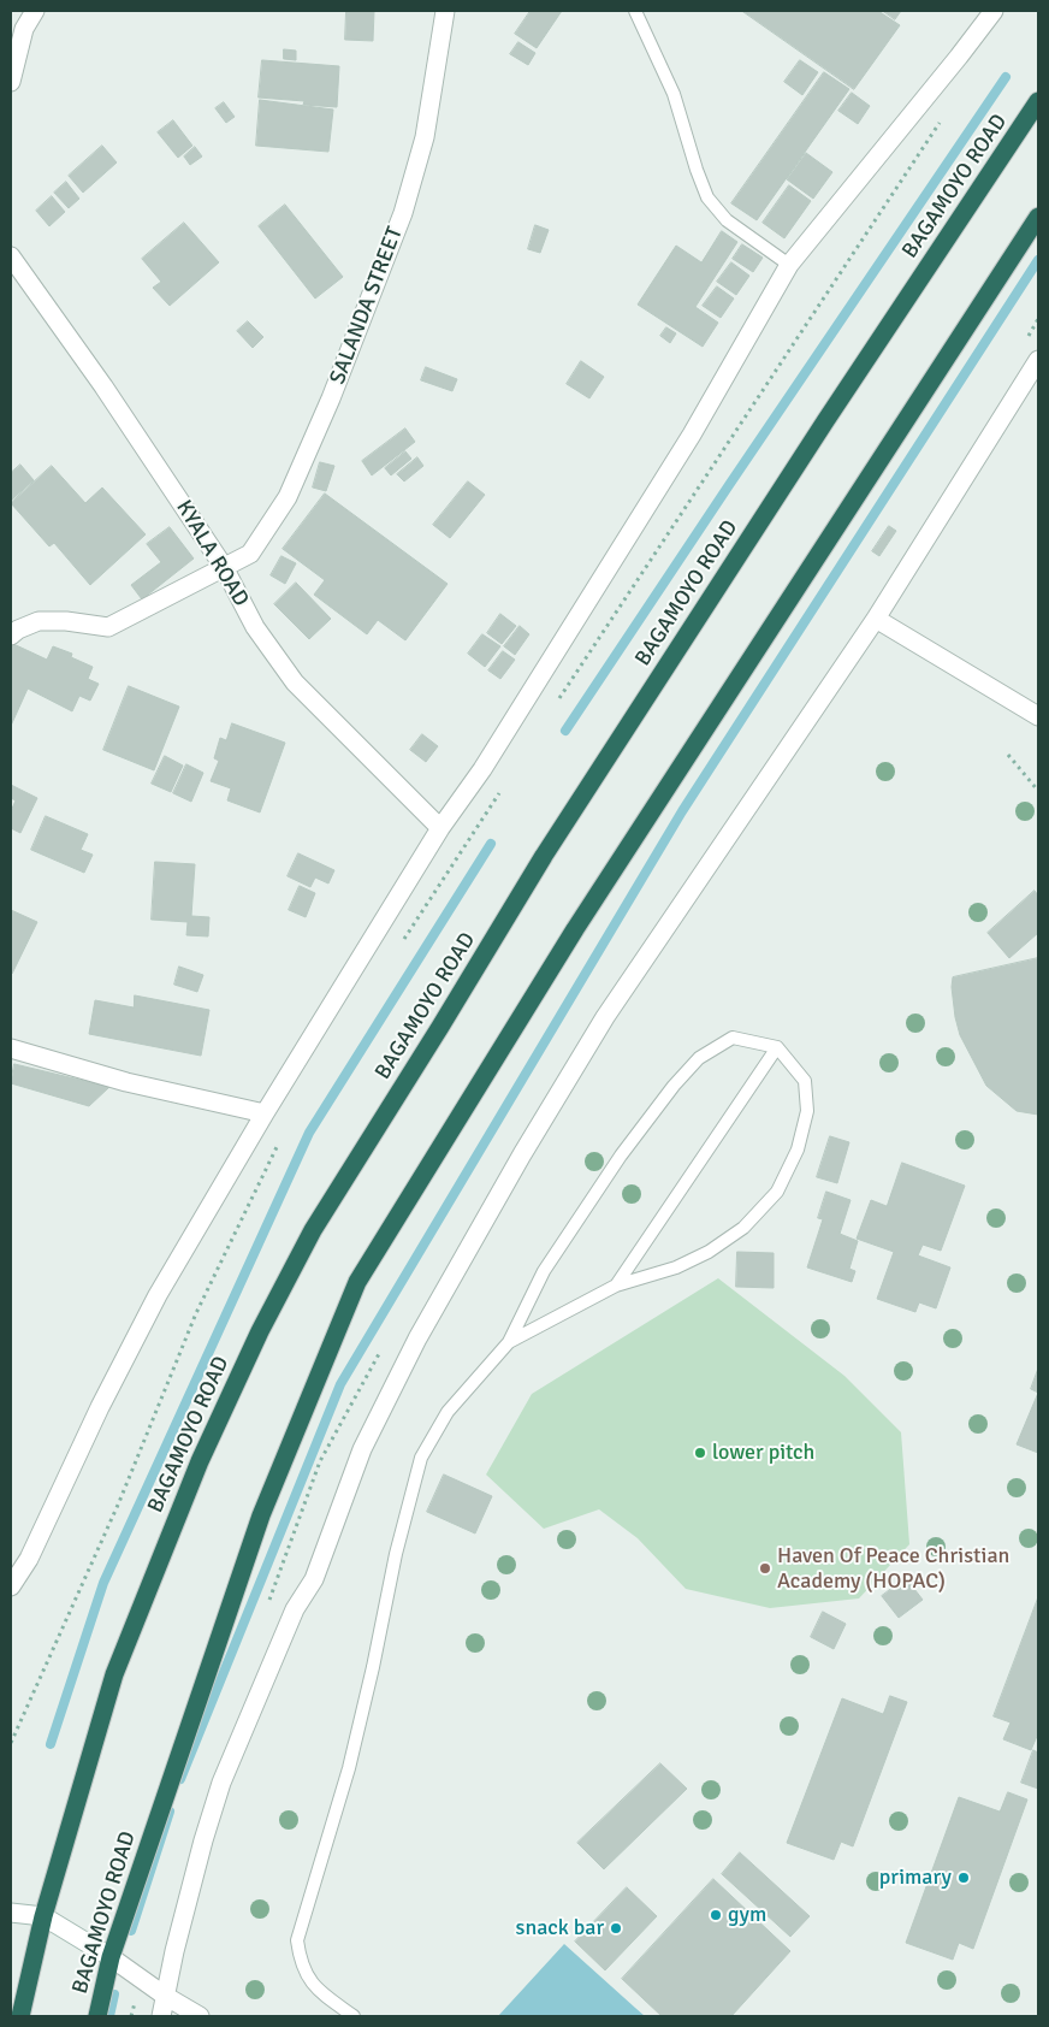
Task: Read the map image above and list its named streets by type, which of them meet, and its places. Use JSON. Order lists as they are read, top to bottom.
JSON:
{
  "streets": {
    "highway": ["BAGAMOYO ROAD"],
    "street": ["SALANDA STREET", "KYALA ROAD"]
  },
  "crossings": [
    ["SALANDA STREET", "KYALA ROAD"]
  ],
  "places": [
    "lower pitch",
    "Haven Of Peace Christian Academy (HOPAC)",
    "primary",
    "gym",
    "snack bar"
  ]
}
